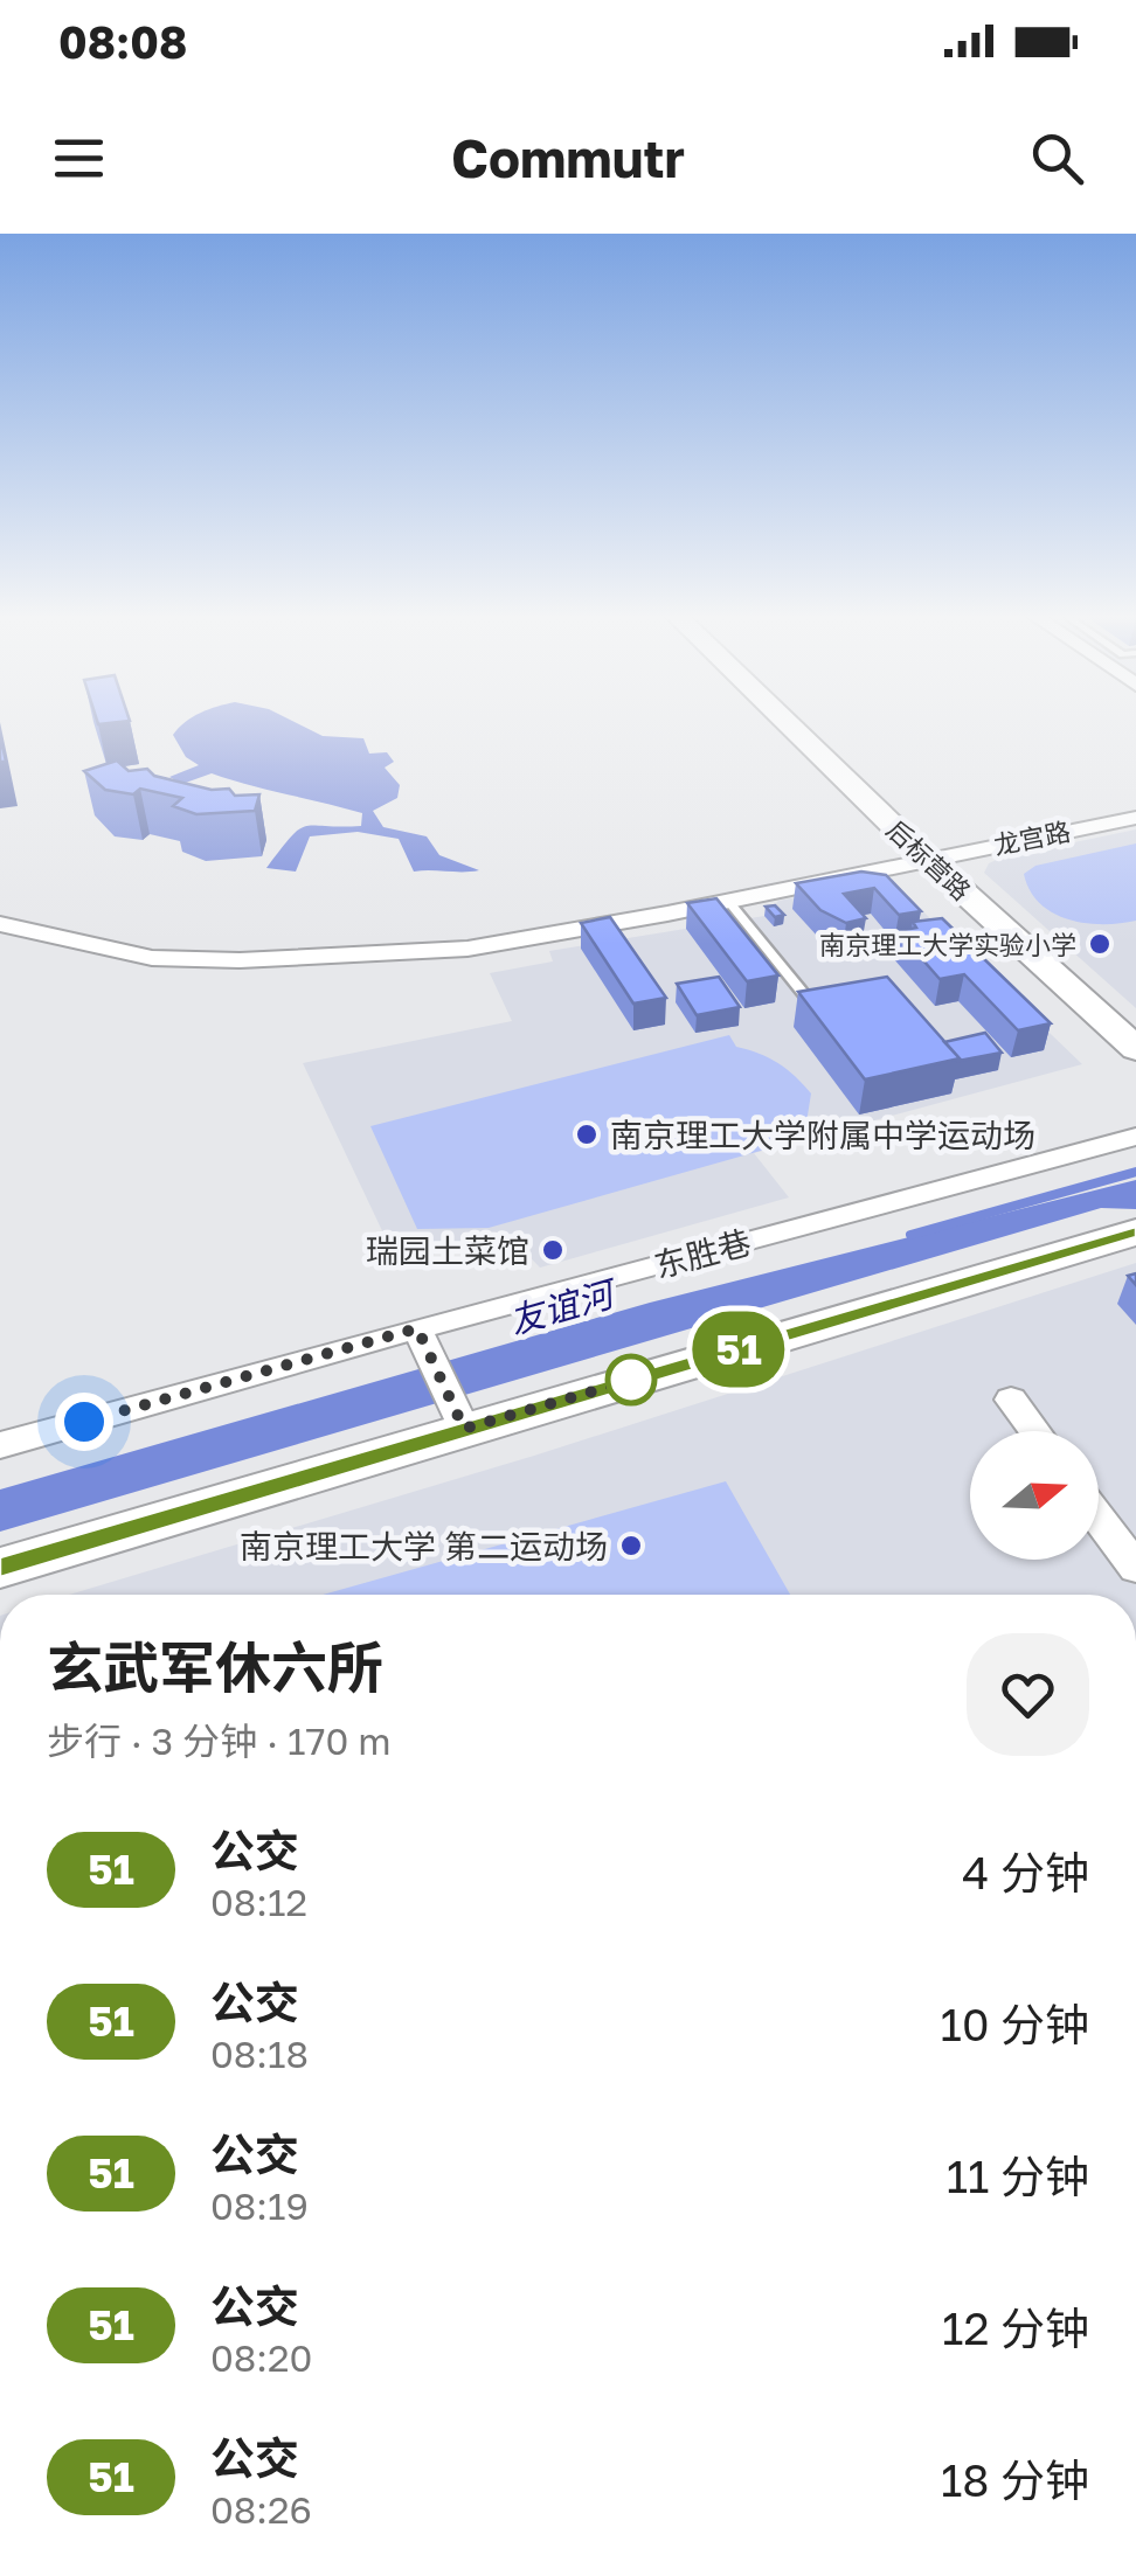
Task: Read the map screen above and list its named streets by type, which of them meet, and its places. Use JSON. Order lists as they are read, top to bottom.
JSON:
{
  "streets": {
    "street": ["龙宫路", "后标营路", "东胜巷"]
  },
  "crossings": [
    ["龙宫路", "后标营路"]
  ],
  "water": ["友谊河"],
  "places": [
    "南京理工大学实验小学",
    "南京理工大学附属中学运动场",
    "瑞园土菜馆",
    "南京理工大学 第二运动场"
  ],
  "lines": ["bus line 51"],
  "north": "right",
  "page": {
    "status": "08:08",
    "header": "Commutr",
    "on_map": "51",
    "heading": ["玄武军休六所", "步行 · 3 分钟 · 170 m"],
    "list": [
      {
        "mark": "51",
        "name": "公交",
        "note": "08:12",
        "value": "4 分钟"
      },
      {
        "mark": "51",
        "name": "公交",
        "note": "08:18",
        "value": "10 分钟"
      },
      {
        "mark": "51",
        "name": "公交",
        "note": "08:19",
        "value": "11 分钟"
      },
      {
        "mark": "51",
        "name": "公交",
        "note": "08:20",
        "value": "12 分钟"
      },
      {
        "mark": "51",
        "name": "公交",
        "note": "08:26",
        "value": "18 分钟"
      }
    ]
  }
}
